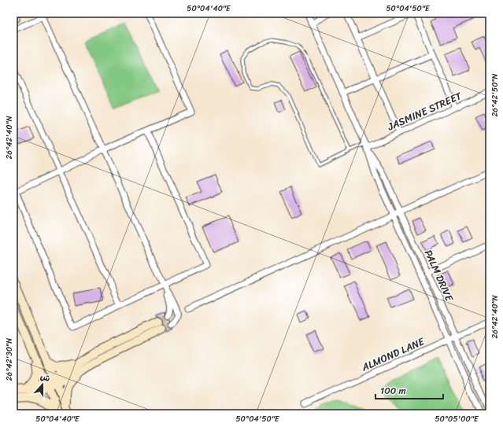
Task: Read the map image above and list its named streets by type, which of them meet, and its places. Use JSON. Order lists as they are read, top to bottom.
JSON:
{
  "streets": {
    "street": ["JASMINE STREET", "PALM DRIVE", "ALMOND LANE"]
  },
  "crossings": [
    ["JASMINE STREET", "PALM DRIVE"],
    ["PALM DRIVE", "ALMOND LANE"]
  ],
  "scale_bar": "100 m",
  "north": "top",
  "coordinates": [
    "50°04'40\"E",
    "50°04'50\"E",
    "26°42'50\"N",
    "26°42'40\"N",
    "26°42'30\"N",
    "50°05'00\"E"
  ]
}
